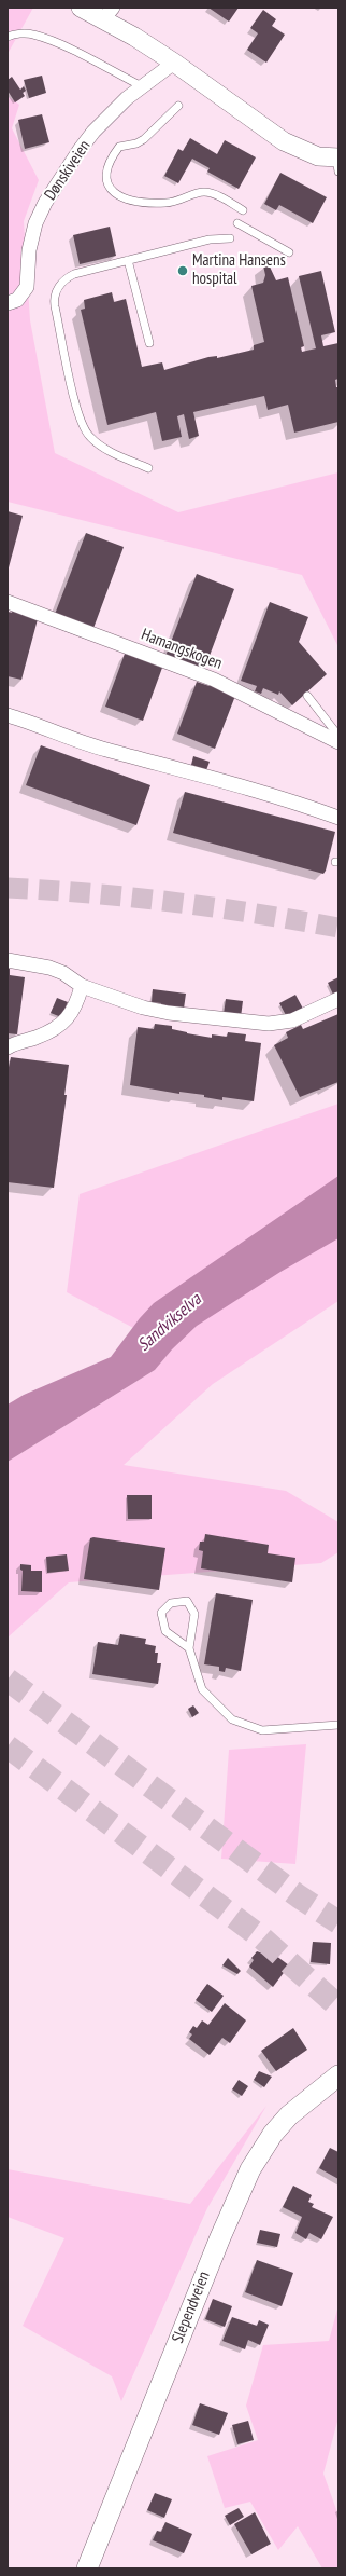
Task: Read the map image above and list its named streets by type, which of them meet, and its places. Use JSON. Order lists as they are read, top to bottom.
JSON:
{
  "streets": {
    "main road": ["Slependveien"],
    "street": ["Dønskiveien", "Hamangskogen"]
  },
  "water": ["Sandvikselva"],
  "places": ["Martina Hansens hospital"]
}
